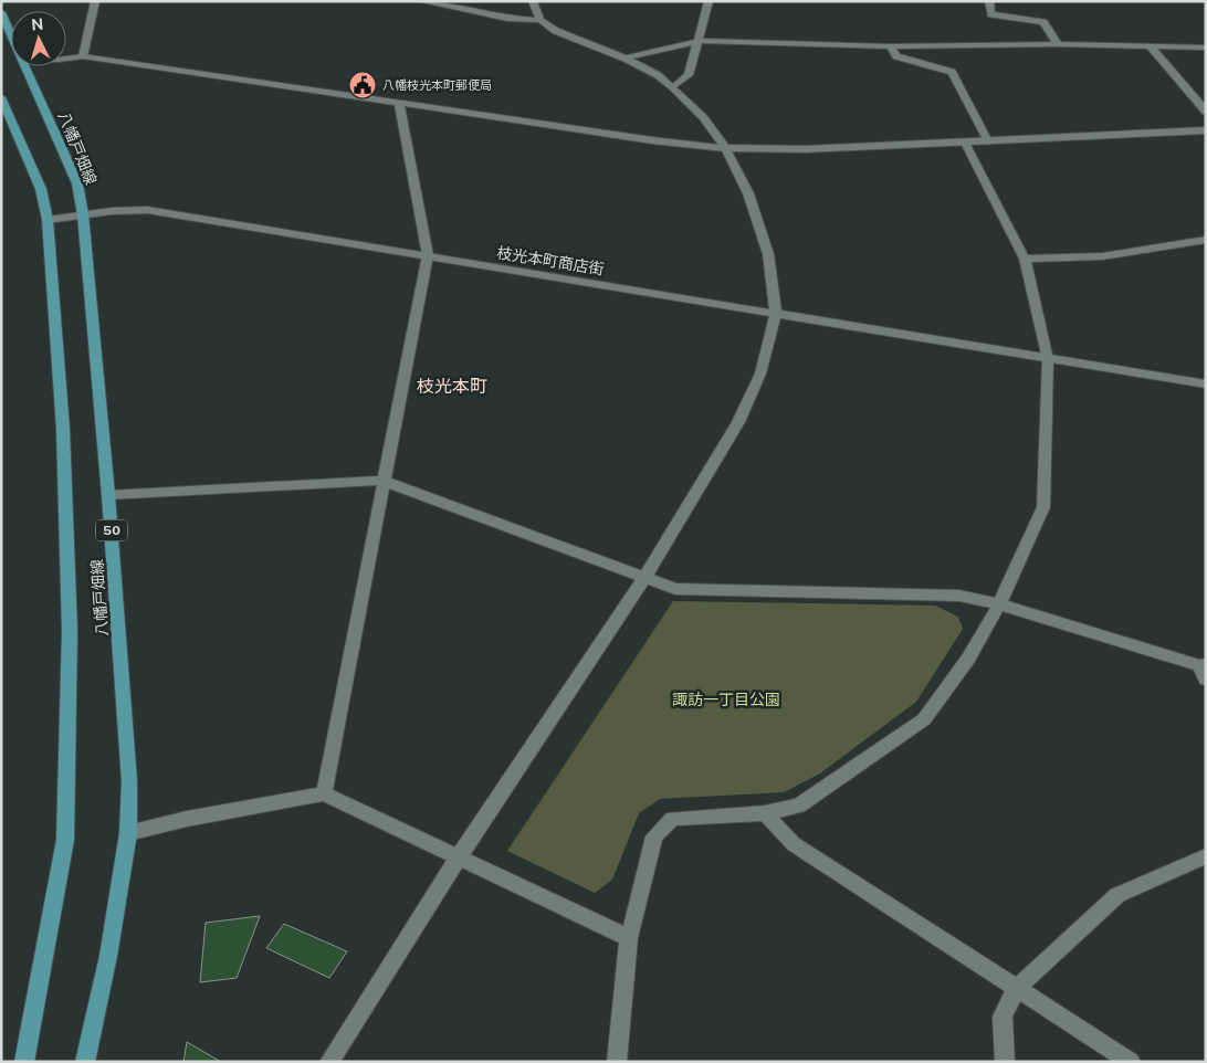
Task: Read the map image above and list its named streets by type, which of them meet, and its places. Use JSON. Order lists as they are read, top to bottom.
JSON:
{
  "streets": {
    "main road": ["八幡戸畑線", "50"],
    "street": ["枝光本町商店街"]
  },
  "crossings": [
    ["八幡戸畑線", "枝光本町商店街"]
  ],
  "districts": ["枝光本町"],
  "parks": ["諏訪一丁目公園"],
  "places": {
    "public building": ["八幡枝光本町郵便局"]
  },
  "north": "top"
}
